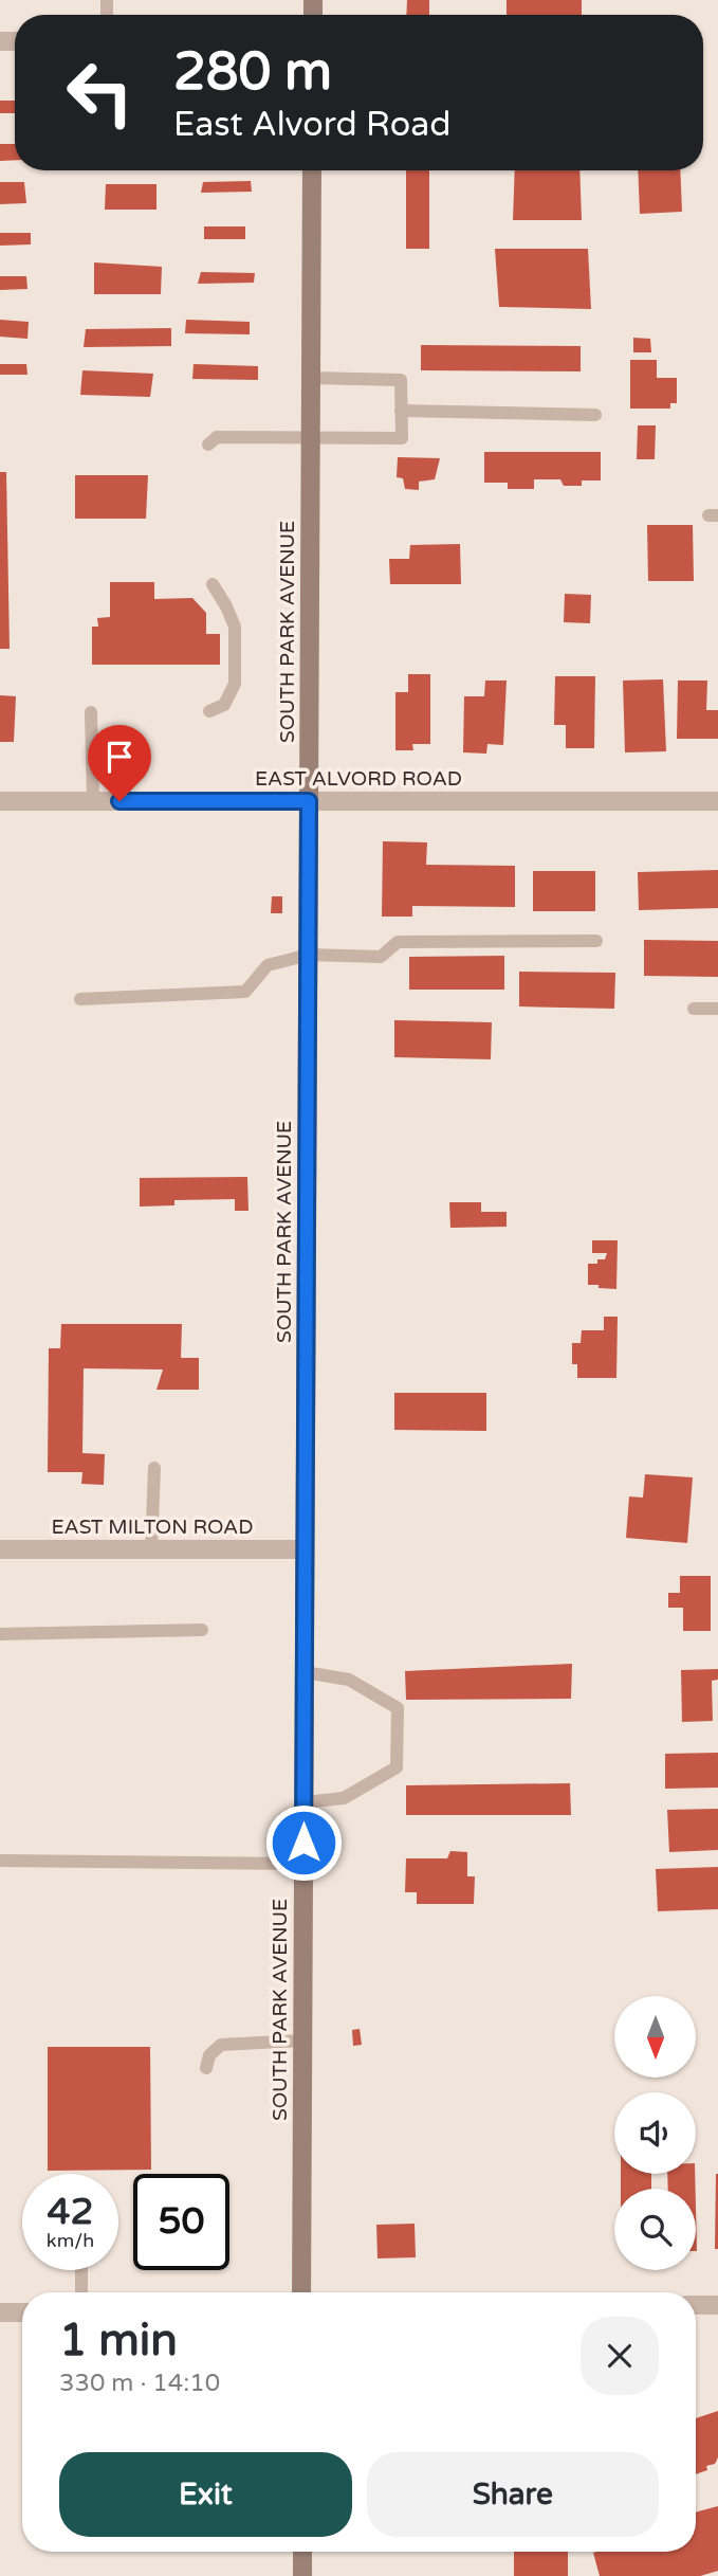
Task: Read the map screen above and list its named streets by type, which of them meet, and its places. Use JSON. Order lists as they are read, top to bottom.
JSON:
{
  "streets": {
    "main road": ["SOUTH PARK AVENUE"],
    "street": ["EAST ALVORD ROAD", "EAST MILTON ROAD"]
  },
  "crossings": [
    ["SOUTH PARK AVENUE", "EAST ALVORD ROAD"],
    ["SOUTH PARK AVENUE", "EAST MILTON ROAD"]
  ],
  "north": "bottom",
  "page": {
    "turn": ["280 m", "East Alvord Road"],
    "speed": "42 km/h",
    "limit": "50",
    "heading": ["1 min", "330 m · 14:10"],
    "buttons": ["Exit", "Share"]
  }
}
